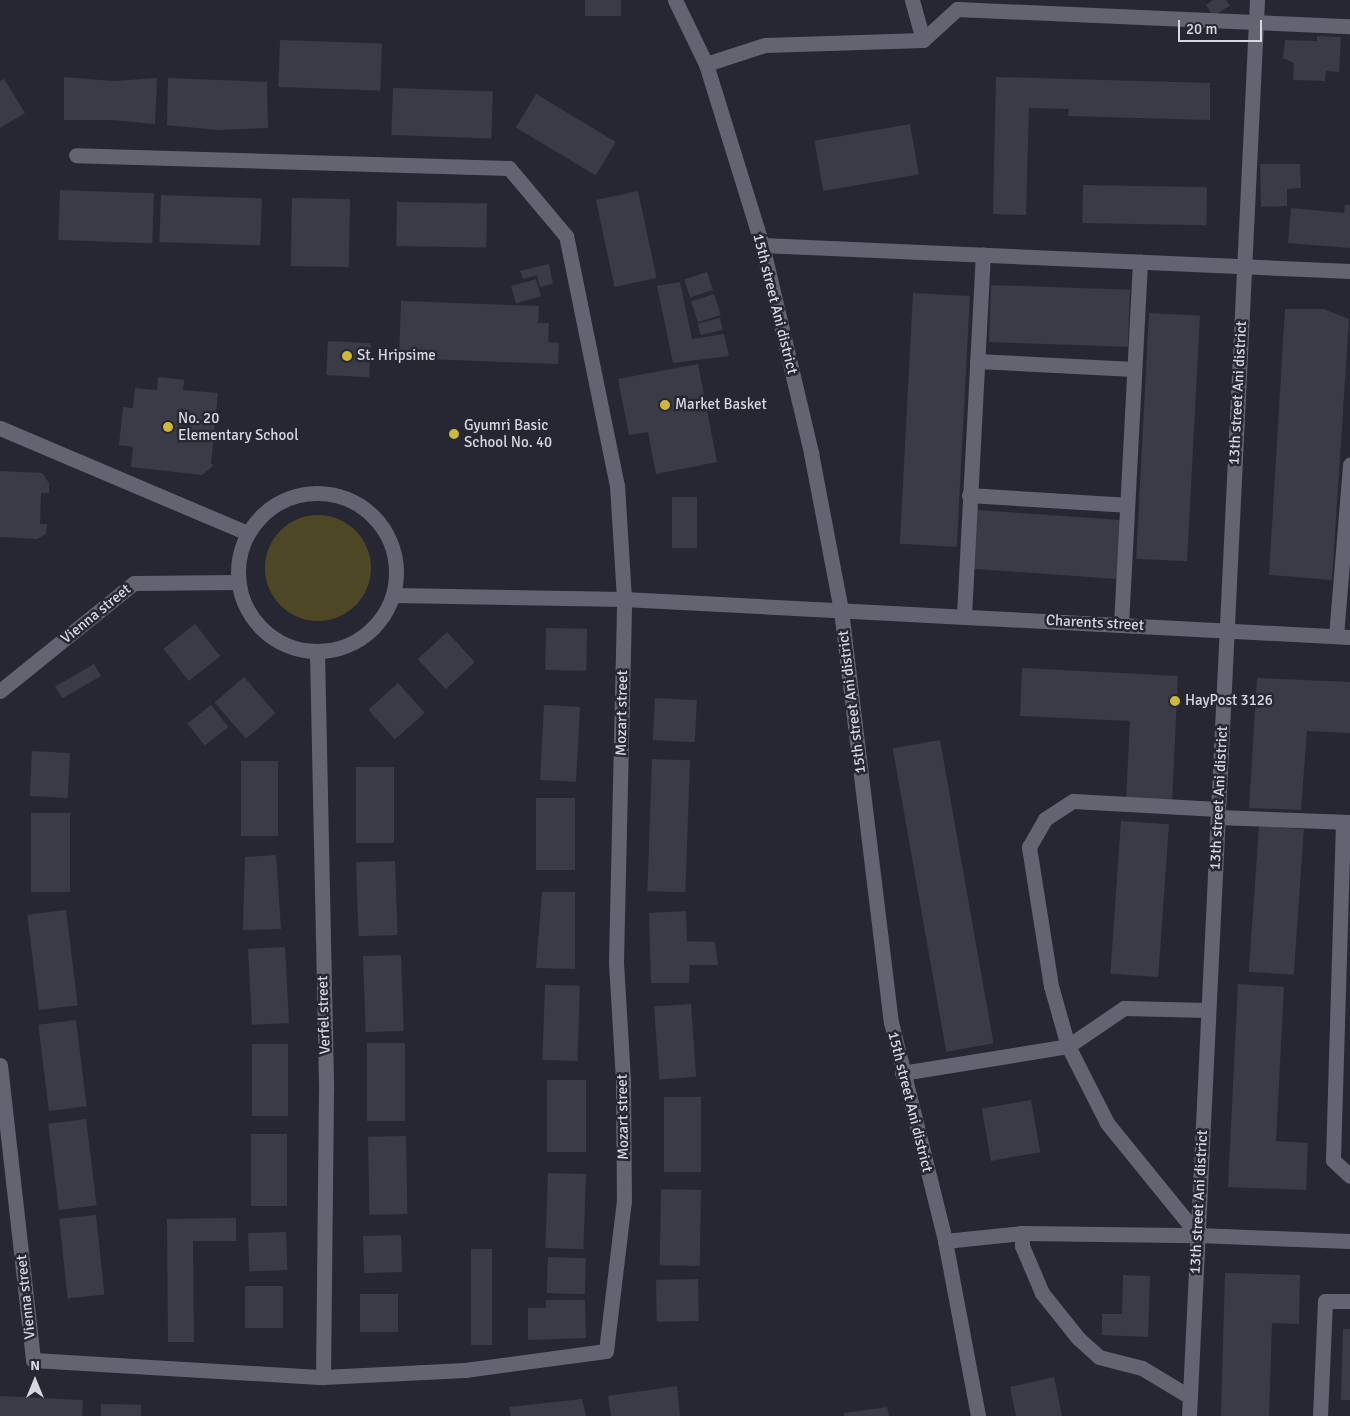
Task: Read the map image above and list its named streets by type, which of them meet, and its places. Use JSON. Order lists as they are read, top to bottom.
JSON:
{
  "streets": {
    "street": [
      "15th street Ani district",
      "13th street Ani district",
      "Vienna street",
      "Charents street",
      "Mozart street",
      "Verfel street"
    ]
  },
  "crossings": [
    ["15th street Ani district", "Charents street"],
    ["13th street Ani district", "Charents street"],
    ["Vienna street", "Charents street"],
    ["Vienna street", "Mozart street"],
    ["Vienna street", "Verfel street"],
    ["Charents street", "Mozart street"],
    ["Charents street", "Verfel street"],
    ["Mozart street", "Verfel street"]
  ],
  "places": [
    "St. Hripsime",
    "Market Basket",
    "No. 20 Elementary School",
    "Gyumri Basic School No. 40",
    "HayPost 3126"
  ],
  "scale_bar": "20 m",
  "north": "top"
}
